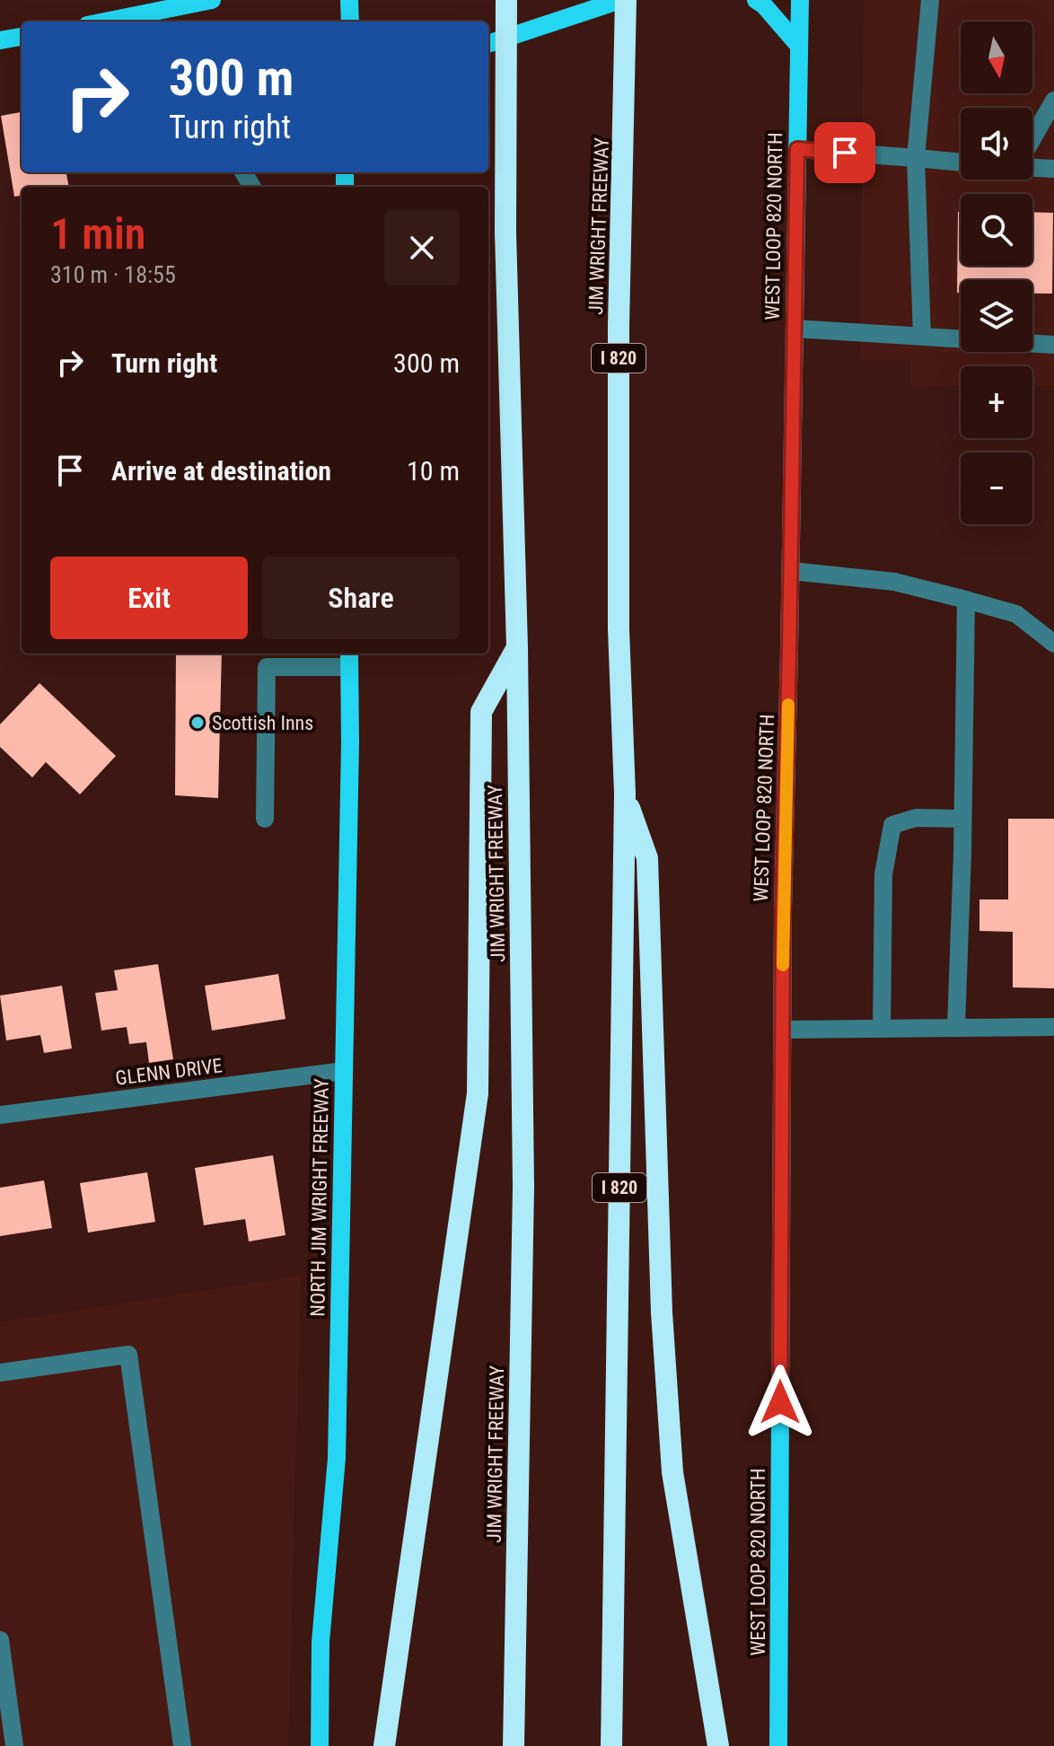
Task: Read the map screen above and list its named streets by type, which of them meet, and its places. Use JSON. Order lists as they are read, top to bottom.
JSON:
{
  "streets": {
    "highway": ["JIM WRIGHT FREEWAY", "I 820"],
    "main road": ["WEST LOOP 820 NORTH", "NORTH JIM WRIGHT FREEWAY"],
    "street": ["GLENN DRIVE"]
  },
  "crossings": [
    ["GLENN DRIVE", "NORTH JIM WRIGHT FREEWAY"]
  ],
  "places": ["Scottish Inns"],
  "north": "bottom",
  "page": {
    "map_buttons": ["+", "−"],
    "turn": ["300 m", "Turn right"],
    "heading": ["1 min", "310 m · 18:55"],
    "list": [
      {
        "name": "Turn right",
        "value": "300 m"
      },
      {
        "name": "Arrive at destination",
        "value": "10 m"
      }
    ],
    "buttons": ["Exit", "Share"]
  }
}
